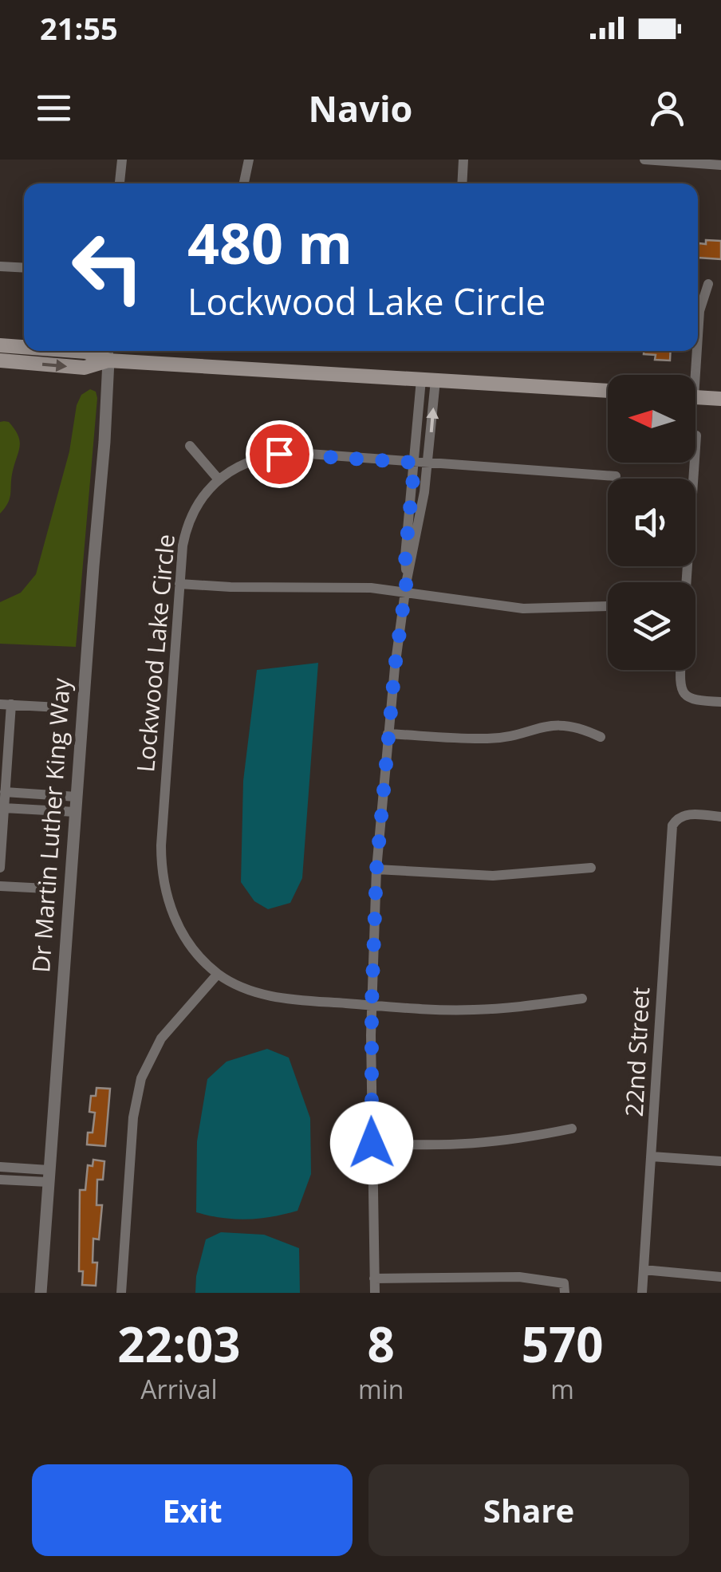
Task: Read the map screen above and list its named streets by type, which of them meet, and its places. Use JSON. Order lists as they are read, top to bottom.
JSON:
{
  "streets": {
    "street": ["Lockwood Lake Circle", "Dr Martin Luther King Way", "22nd Street"]
  },
  "north": "left",
  "page": {
    "status": "21:55",
    "header": "Navio",
    "turn": ["480 m", "Lockwood Lake Circle"],
    "eta": [
      "22:03",
      "Arrival",
      "8",
      "min",
      "570",
      "m"
    ],
    "buttons": ["Exit", "Share"]
  }
}
